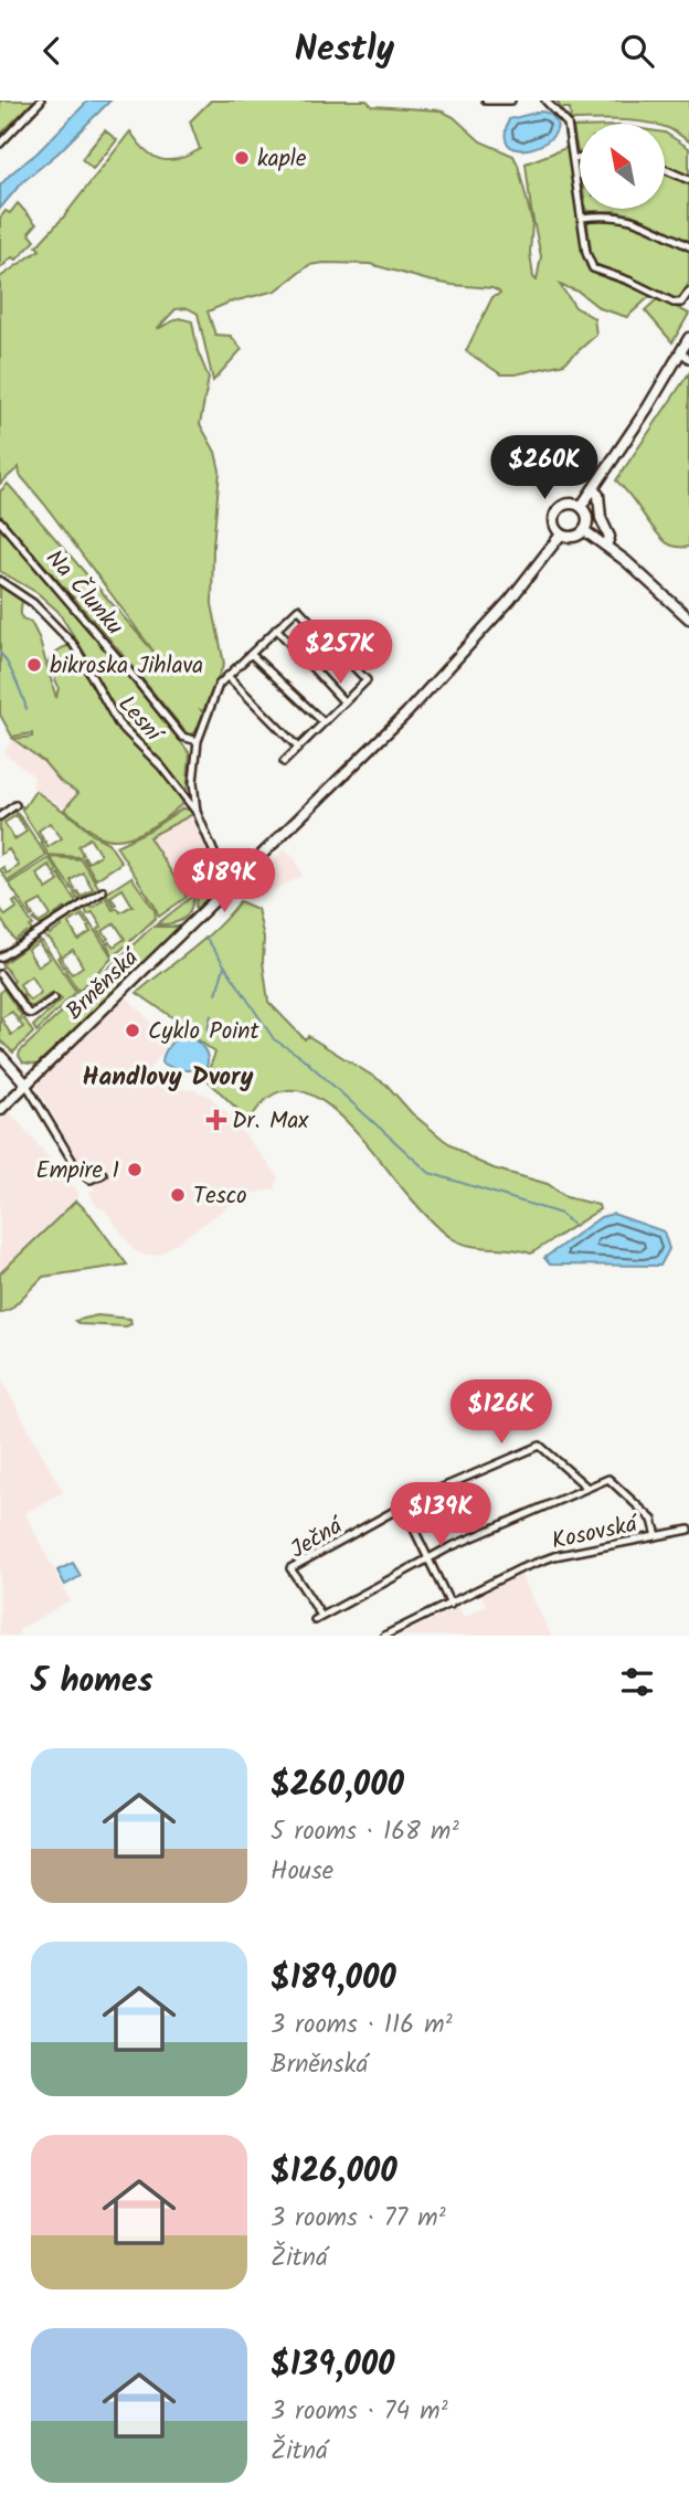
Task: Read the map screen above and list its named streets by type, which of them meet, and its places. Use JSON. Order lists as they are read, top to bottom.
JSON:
{
  "streets": {
    "main road": ["Brněnská"],
    "street": [
      "Na Člunku",
      "Lesní",
      "Kosovská",
      "Ječná"
    ]
  },
  "crossings": [
    ["Kosovská", "Ječná"]
  ],
  "districts": ["Handlovy Dvory"],
  "places": {
    "other": [
      "kaple",
      "bikroska Jihlava",
      "Cyklo Point",
      "Empire 1",
      "Tesco"
    ],
    "health": ["Dr. Max"]
  },
  "north": "top left",
  "page": {
    "header": "Nestly",
    "price": [
      "$260K",
      "$257K",
      "$189K",
      "$126K",
      "$139K"
    ],
    "heading": "5 homes",
    "list": [
      {
        "name": "$260,000",
        "note": "5 rooms · 168 m² · House"
      },
      {
        "name": "$189,000",
        "note": "3 rooms · 116 m² · Brněnská"
      },
      {
        "name": "$126,000",
        "note": "3 rooms · 77 m² · Žitná"
      },
      {
        "name": "$139,000",
        "note": "3 rooms · 74 m² · Žitná"
      }
    ]
  }
}
